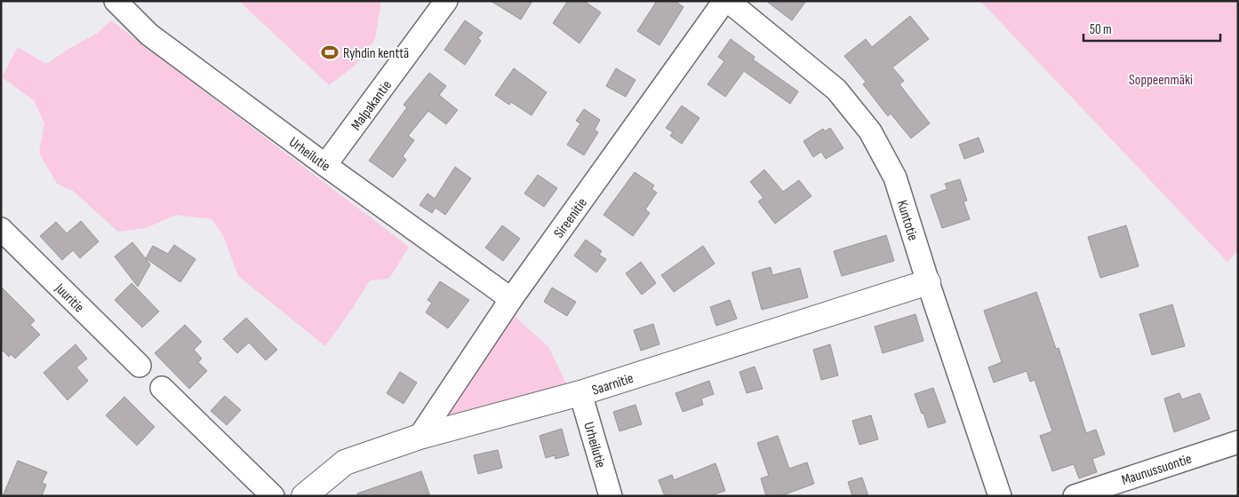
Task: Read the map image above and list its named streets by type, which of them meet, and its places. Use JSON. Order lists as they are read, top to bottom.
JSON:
{
  "streets": {
    "street": [
      "Malpakantie",
      "Urheilutie",
      "Sireenitie",
      "Kuntotie",
      "Juuritie",
      "Saarnitie",
      "Maunussuontie"
    ]
  },
  "crossings": [
    ["Malpakantie", "Urheilutie"],
    ["Urheilutie", "Sireenitie"],
    ["Urheilutie", "Saarnitie"],
    ["Sireenitie", "Saarnitie"],
    ["Kuntotie", "Saarnitie"]
  ],
  "parks": ["Soppeenmäki"],
  "places": {
    "sports": ["Ryhdin kenttä"]
  },
  "scale_bar": "50 m"
}
